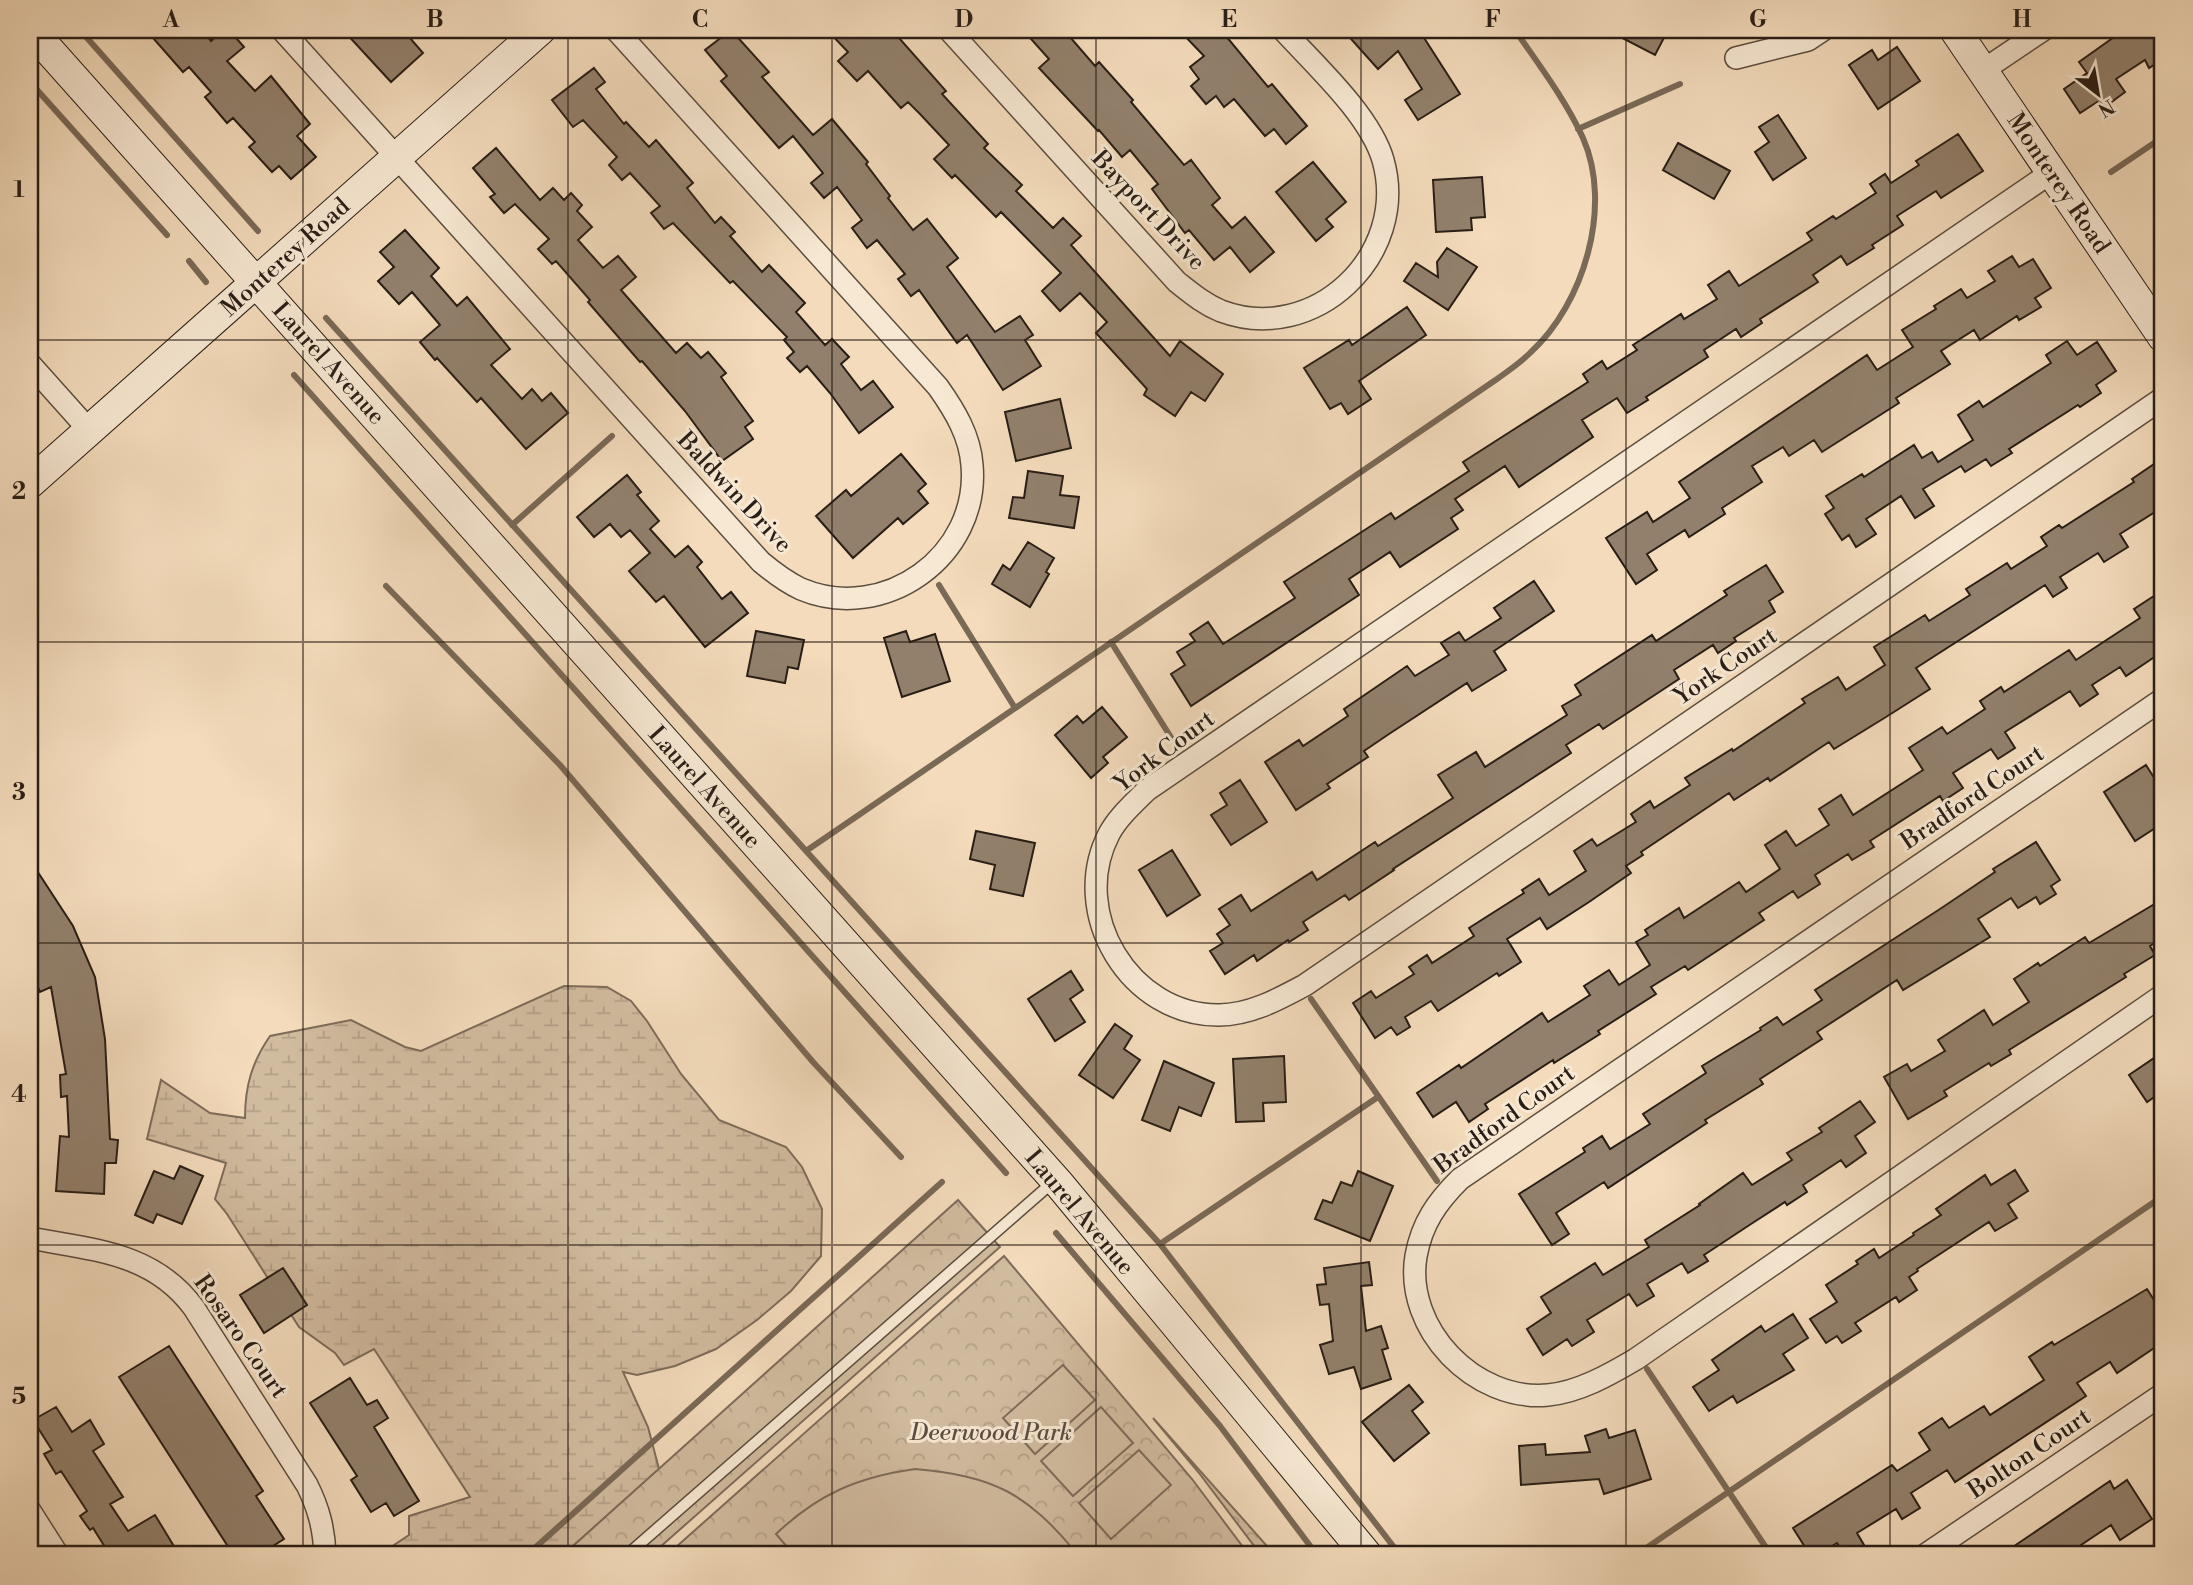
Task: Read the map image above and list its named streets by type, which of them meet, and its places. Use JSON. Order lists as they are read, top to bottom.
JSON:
{
  "streets": {
    "main road": ["Monterey Road", "Laurel Avenue"],
    "street": [
      "Bayport Drive",
      "Baldwin Drive",
      "York Court",
      "Bradford Court",
      "Rosaro Court",
      "Bolton Court"
    ]
  },
  "crossings": [
    ["Monterey Road", "Laurel Avenue"],
    ["Monterey Road", "Baldwin Drive"],
    ["Monterey Road", "York Court"]
  ],
  "parks": ["Deerwood Park"],
  "north": "bottom right",
  "grid": {
    "columns": [
      "A",
      "B",
      "C",
      "D",
      "E",
      "F",
      "G",
      "H"
    ],
    "rows": [
      "1",
      "2",
      "3",
      "4",
      "5"
    ]
  }
}
